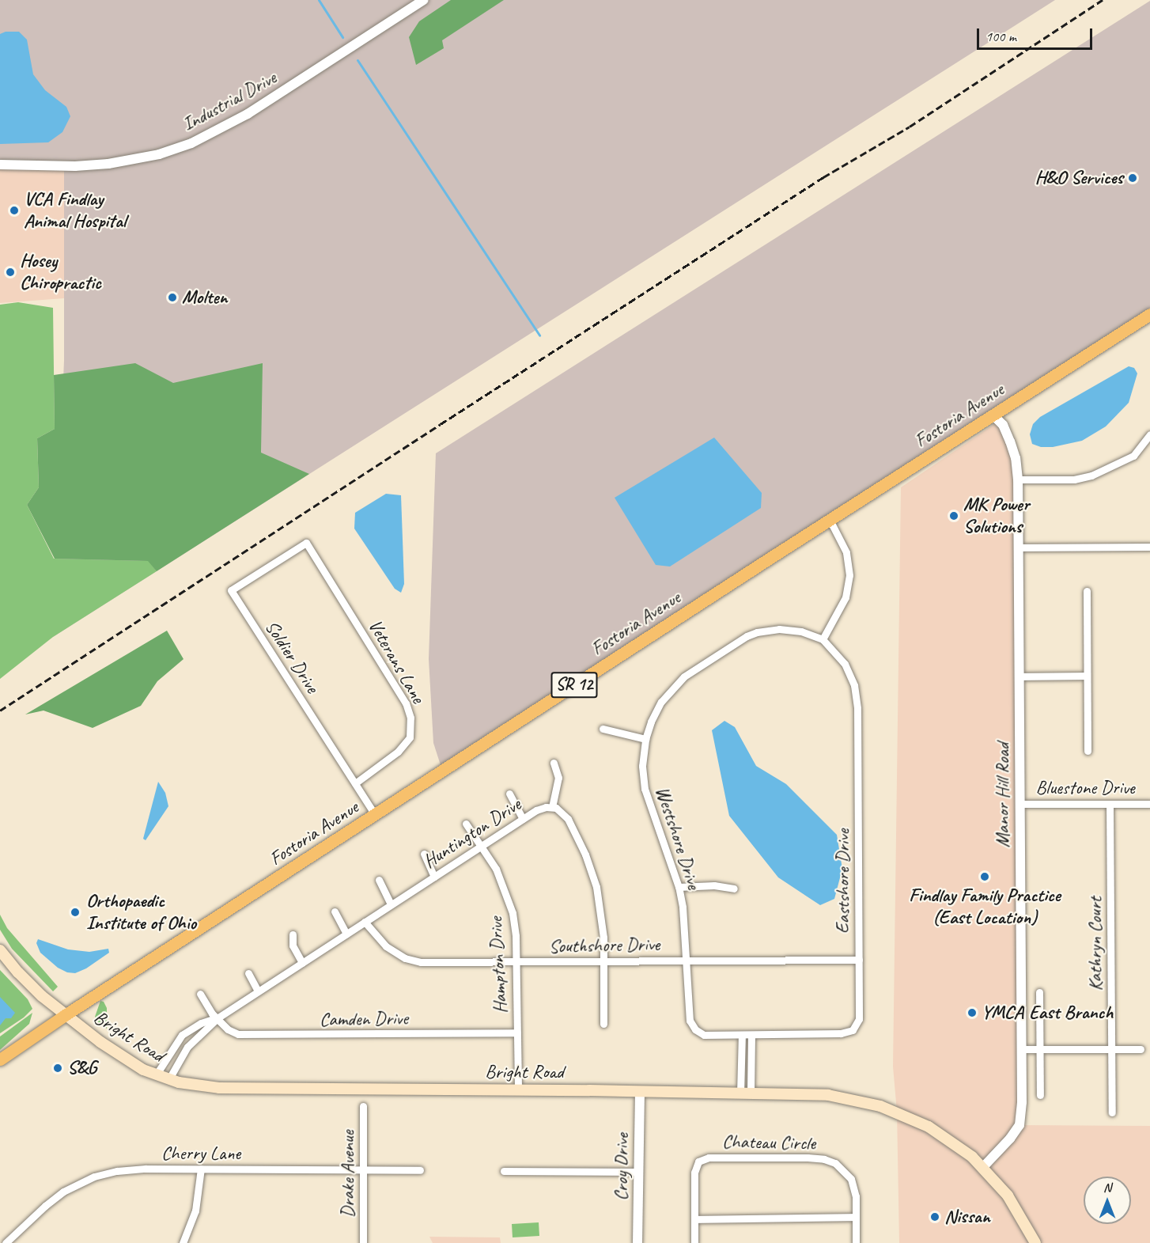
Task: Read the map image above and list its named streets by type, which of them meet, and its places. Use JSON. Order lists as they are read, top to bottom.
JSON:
{
  "streets": {
    "main road": ["Fostoria Avenue", "SR 12", "Bright Road"],
    "street": [
      "Industrial Drive",
      "Soldier Drive",
      "Veterans Lane",
      "Bluestone Drive",
      "Manor Hill Road",
      "Huntington Drive",
      "Westshore Drive",
      "Eastshore Drive",
      "Kathryn Court",
      "Southshore Drive",
      "Hampton Drive",
      "Camden Drive",
      "Chateau Circle",
      "Cherry Lane",
      "Croy Drive",
      "Drake Avenue"
    ]
  },
  "crossings": [
    ["Fostoria Avenue", "Soldier Drive"],
    ["Fostoria Avenue", "Manor Hill Road"],
    ["Fostoria Avenue", "Bright Road"],
    ["Soldier Drive", "Veterans Lane"],
    ["Bluestone Drive", "Manor Hill Road"],
    ["Bluestone Drive", "Kathryn Court"],
    ["Manor Hill Road", "Bright Road"],
    ["Huntington Drive", "Southshore Drive"],
    ["Huntington Drive", "Hampton Drive"],
    ["Huntington Drive", "Camden Drive"],
    ["Huntington Drive", "Bright Road"],
    ["Westshore Drive", "Eastshore Drive"],
    ["Westshore Drive", "Southshore Drive"],
    ["Eastshore Drive", "Southshore Drive"],
    ["Southshore Drive", "Hampton Drive"],
    ["Hampton Drive", "Camden Drive"],
    ["Hampton Drive", "Bright Road"],
    ["Bright Road", "Croy Drive"],
    ["Cherry Lane", "Drake Avenue"]
  ],
  "places": [
    "H&O Services",
    "VCA Findlay Animal Hospital",
    "Hosey Chiropractic",
    "Molten",
    "MK Power Solutions",
    "Findlay Family Practice (East Location)",
    "Orthopaedic Institute of Ohio",
    "YMCA East Branch",
    "S&G",
    "Nissan"
  ],
  "scale_bar": "100 m",
  "north": "top"
}
